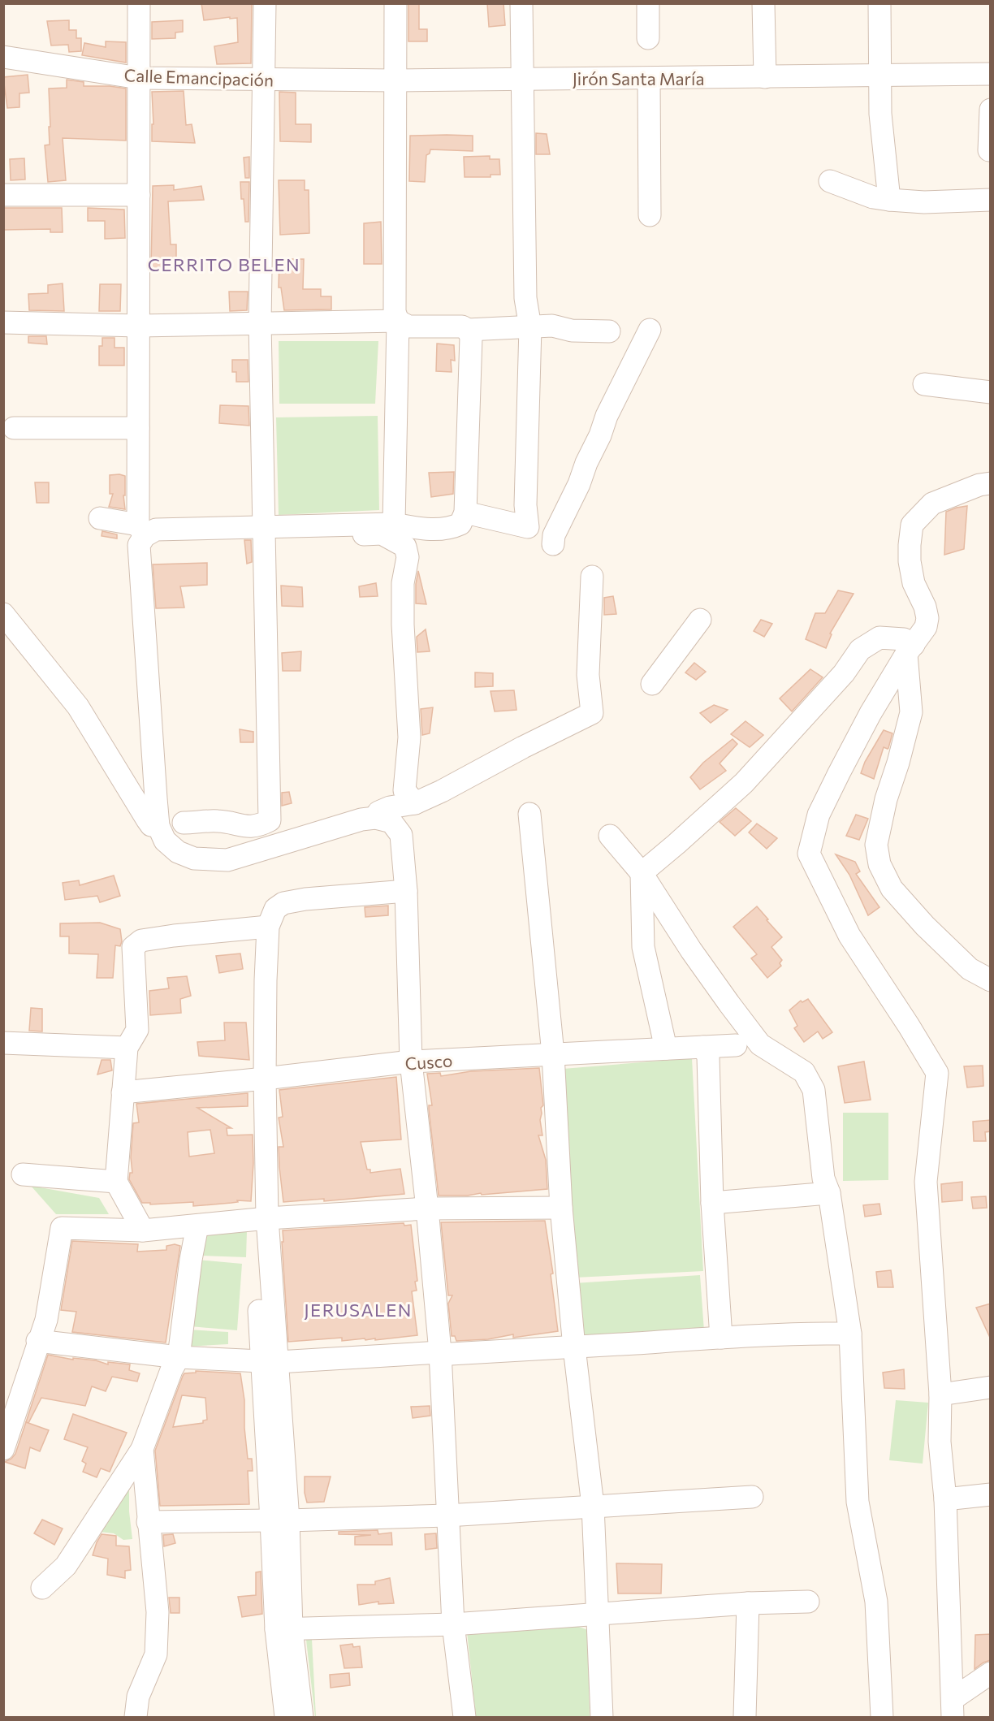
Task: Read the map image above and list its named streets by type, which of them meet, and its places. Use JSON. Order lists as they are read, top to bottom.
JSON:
{
  "streets": {
    "street": ["Calle Emancipación", "Jirón Santa María", "Cusco"]
  },
  "crossings": [
    ["Calle Emancipación", "Jirón Santa María"]
  ],
  "districts": ["CERRITO BELEN", "JERUSALEN"]
}
